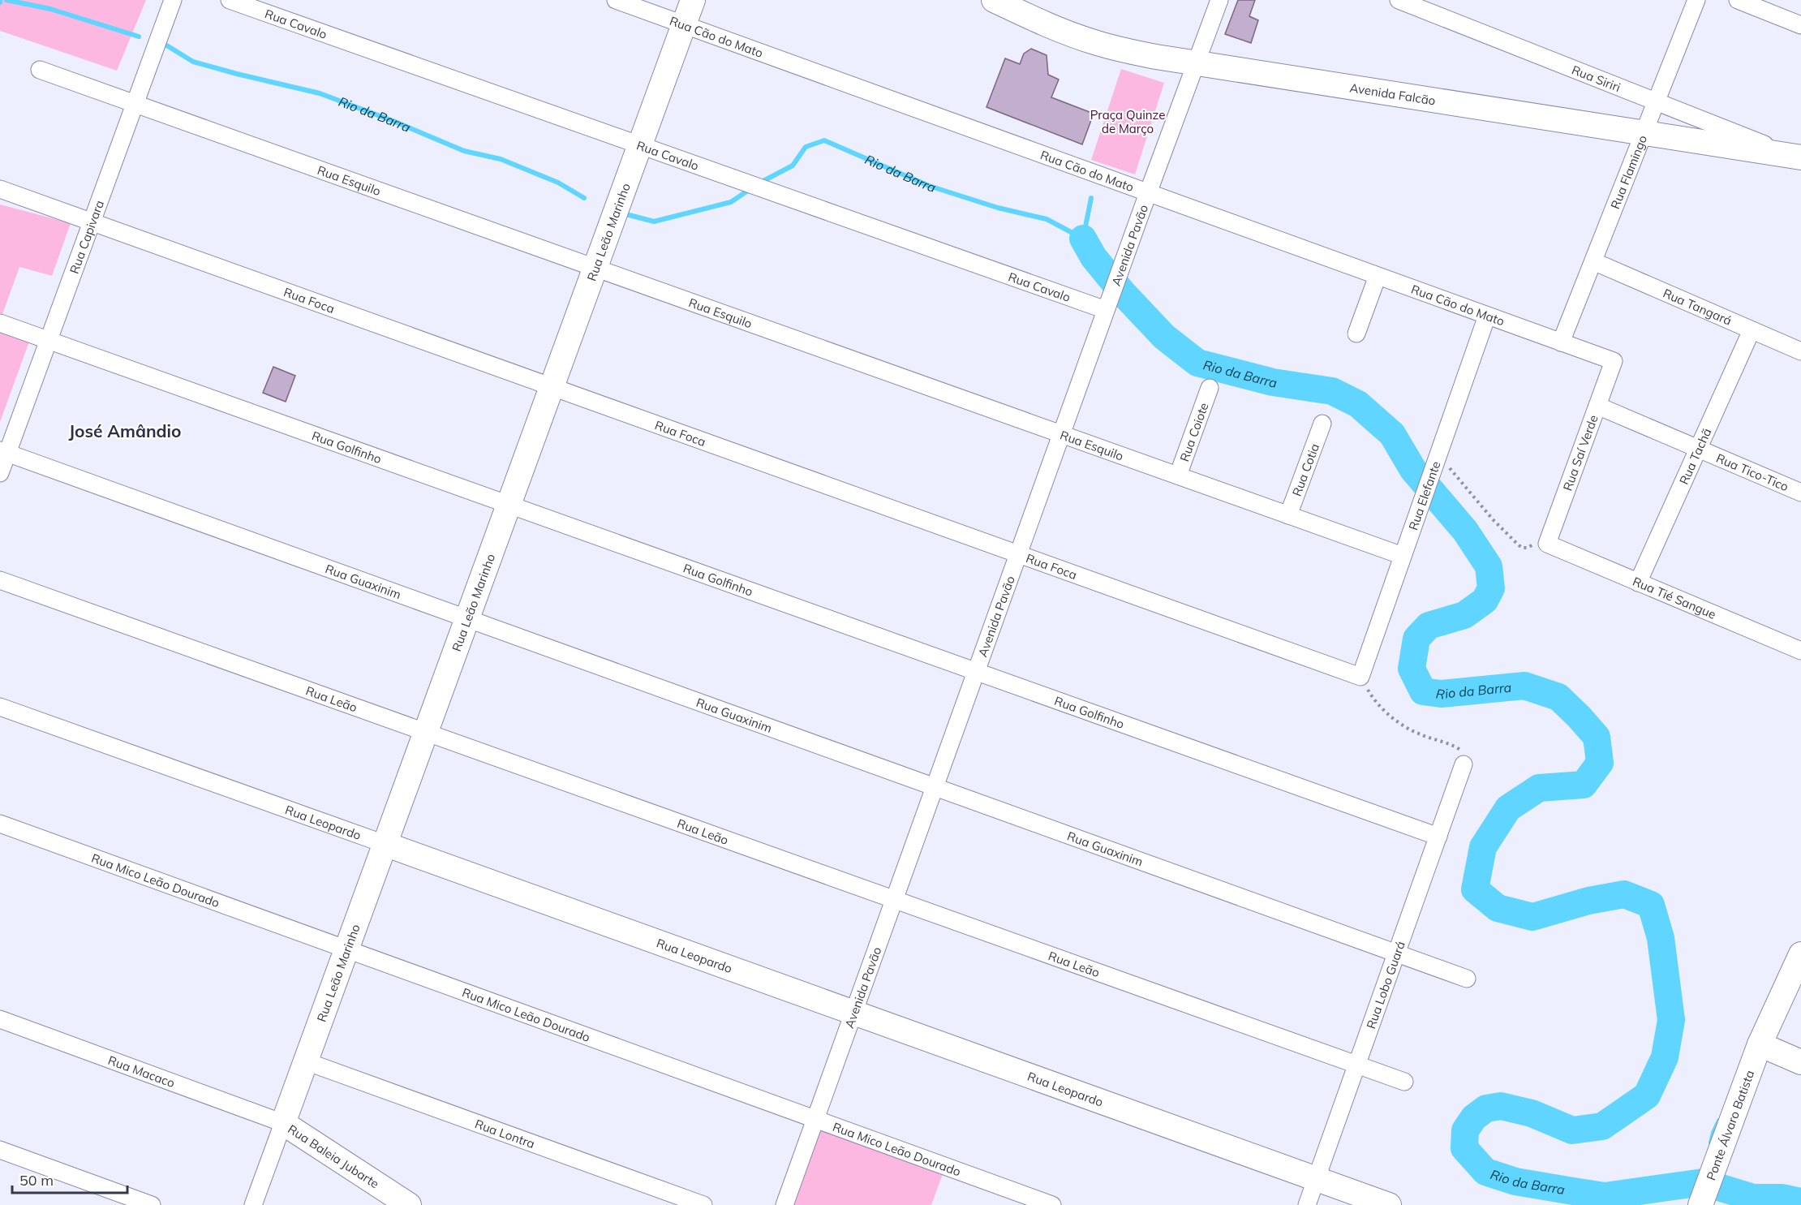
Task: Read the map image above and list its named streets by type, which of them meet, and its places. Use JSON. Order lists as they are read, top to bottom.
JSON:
{
  "streets": {
    "street": [
      "Rua Cavalo",
      "Rua Cão do Mato",
      "Rua Siriri",
      "Avenida Falcão",
      "Rua Flamingo",
      "Rua Esquilo",
      "Rua Leão Marinho",
      "Rua Capivara",
      "Avenida Pavão",
      "Rua Foca",
      "Rua Tangará",
      "Rua Coiote",
      "Rua Golfinho",
      "Rua Saí Verde",
      "Rua Tachã",
      "Rua Cotia",
      "Rua Tico-Tico",
      "Rua Elefante",
      "Rua Guaxinim",
      "Rua Tié Sangue",
      "Rua Leão",
      "Rua Leopardo",
      "Rua Mico Leão Dourado",
      "Rua Lobo Guará",
      "Rua Macaco",
      "Ponte Álvaro Batista",
      "Rua Lontra",
      "Rua Baleia Jubarte"
    ]
  },
  "crossings": [
    ["Rua Cavalo", "Rua Leão Marinho"],
    ["Rua Cavalo", "Avenida Pavão"],
    ["Rua Cão do Mato", "Rua Flamingo"],
    ["Rua Cão do Mato", "Rua Leão Marinho"],
    ["Rua Cão do Mato", "Avenida Pavão"],
    ["Rua Cão do Mato", "Rua Saí Verde"],
    ["Rua Cão do Mato", "Rua Elefante"],
    ["Rua Siriri", "Avenida Falcão"],
    ["Rua Siriri", "Rua Flamingo"],
    ["Avenida Falcão", "Rua Flamingo"],
    ["Avenida Falcão", "Avenida Pavão"],
    ["Rua Flamingo", "Rua Tangará"],
    ["Rua Esquilo", "Rua Leão Marinho"],
    ["Rua Esquilo", "Rua Capivara"],
    ["Rua Esquilo", "Avenida Pavão"],
    ["Rua Esquilo", "Rua Coiote"],
    ["Rua Esquilo", "Rua Cotia"],
    ["Rua Esquilo", "Rua Elefante"],
    ["Rua Leão Marinho", "Rua Foca"],
    ["Rua Leão Marinho", "Rua Golfinho"],
    ["Rua Leão Marinho", "Rua Guaxinim"],
    ["Rua Leão Marinho", "Rua Leão"],
    ["Rua Leão Marinho", "Rua Leopardo"],
    ["Rua Leão Marinho", "Rua Mico Leão Dourado"],
    ["Rua Leão Marinho", "Rua Macaco"],
    ["Rua Leão Marinho", "Rua Lontra"],
    ["Rua Leão Marinho", "Rua Baleia Jubarte"],
    ["Rua Capivara", "Rua Foca"],
    ["Rua Capivara", "Rua Golfinho"],
    ["Rua Capivara", "Rua Guaxinim"],
    ["Avenida Pavão", "Rua Foca"],
    ["Avenida Pavão", "Rua Golfinho"],
    ["Avenida Pavão", "Rua Guaxinim"],
    ["Avenida Pavão", "Rua Leão"],
    ["Avenida Pavão", "Rua Leopardo"],
    ["Avenida Pavão", "Rua Mico Leão Dourado"],
    ["Rua Foca", "Rua Elefante"],
    ["Rua Tangará", "Rua Tachã"],
    ["Rua Golfinho", "Rua Lobo Guará"],
    ["Rua Saí Verde", "Rua Tico-Tico"],
    ["Rua Saí Verde", "Rua Tié Sangue"],
    ["Rua Tachã", "Rua Tico-Tico"],
    ["Rua Tachã", "Rua Tié Sangue"],
    ["Rua Guaxinim", "Rua Lobo Guará"],
    ["Rua Leão", "Rua Lobo Guará"],
    ["Rua Leopardo", "Rua Lobo Guará"],
    ["Rua Macaco", "Rua Baleia Jubarte"]
  ],
  "districts": ["José Amândio"],
  "water": ["Rio da Barra"],
  "parks": ["Praça Quinze de Março"],
  "scale_bar": "50 m"
}
